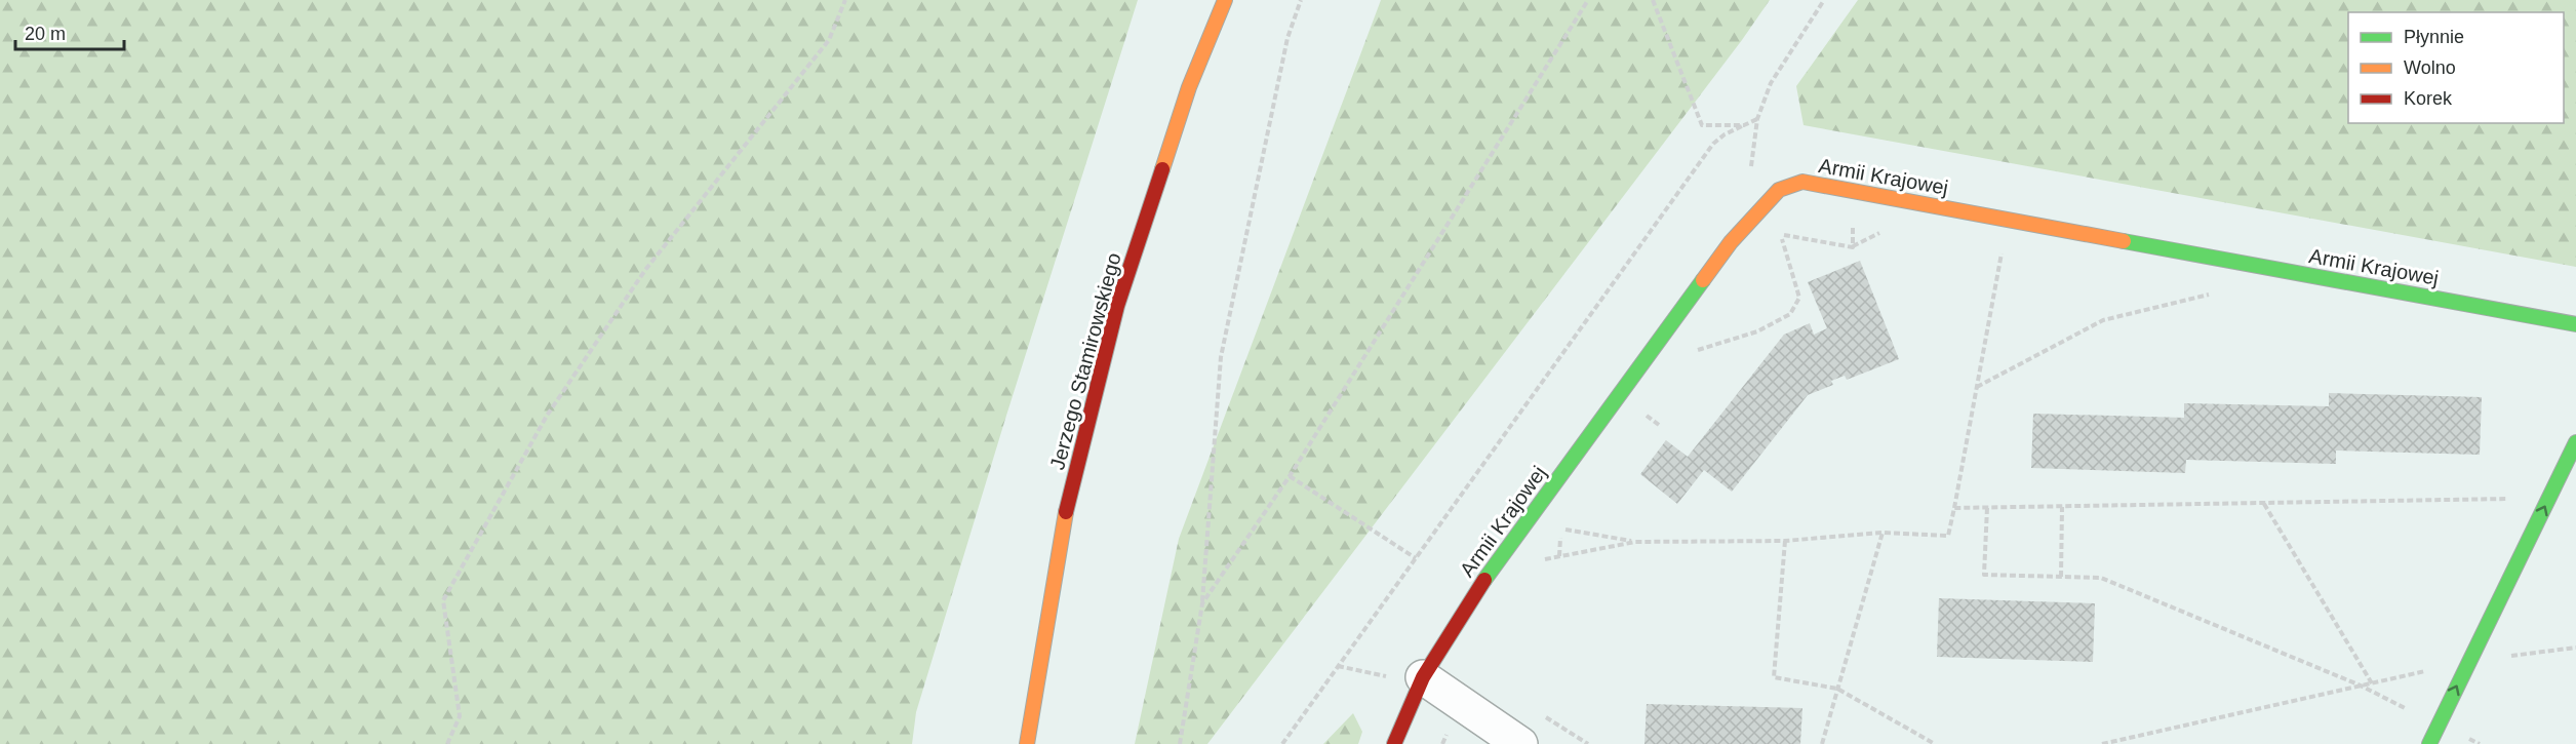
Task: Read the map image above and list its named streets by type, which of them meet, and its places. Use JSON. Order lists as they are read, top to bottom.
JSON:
{
  "streets": {
    "street": ["Armii Krajowej", "Jerzego Stamirowskiego"]
  },
  "legend": ["Płynnie", "Wolno", "Korek"],
  "scale_bar": "20 m"
}
